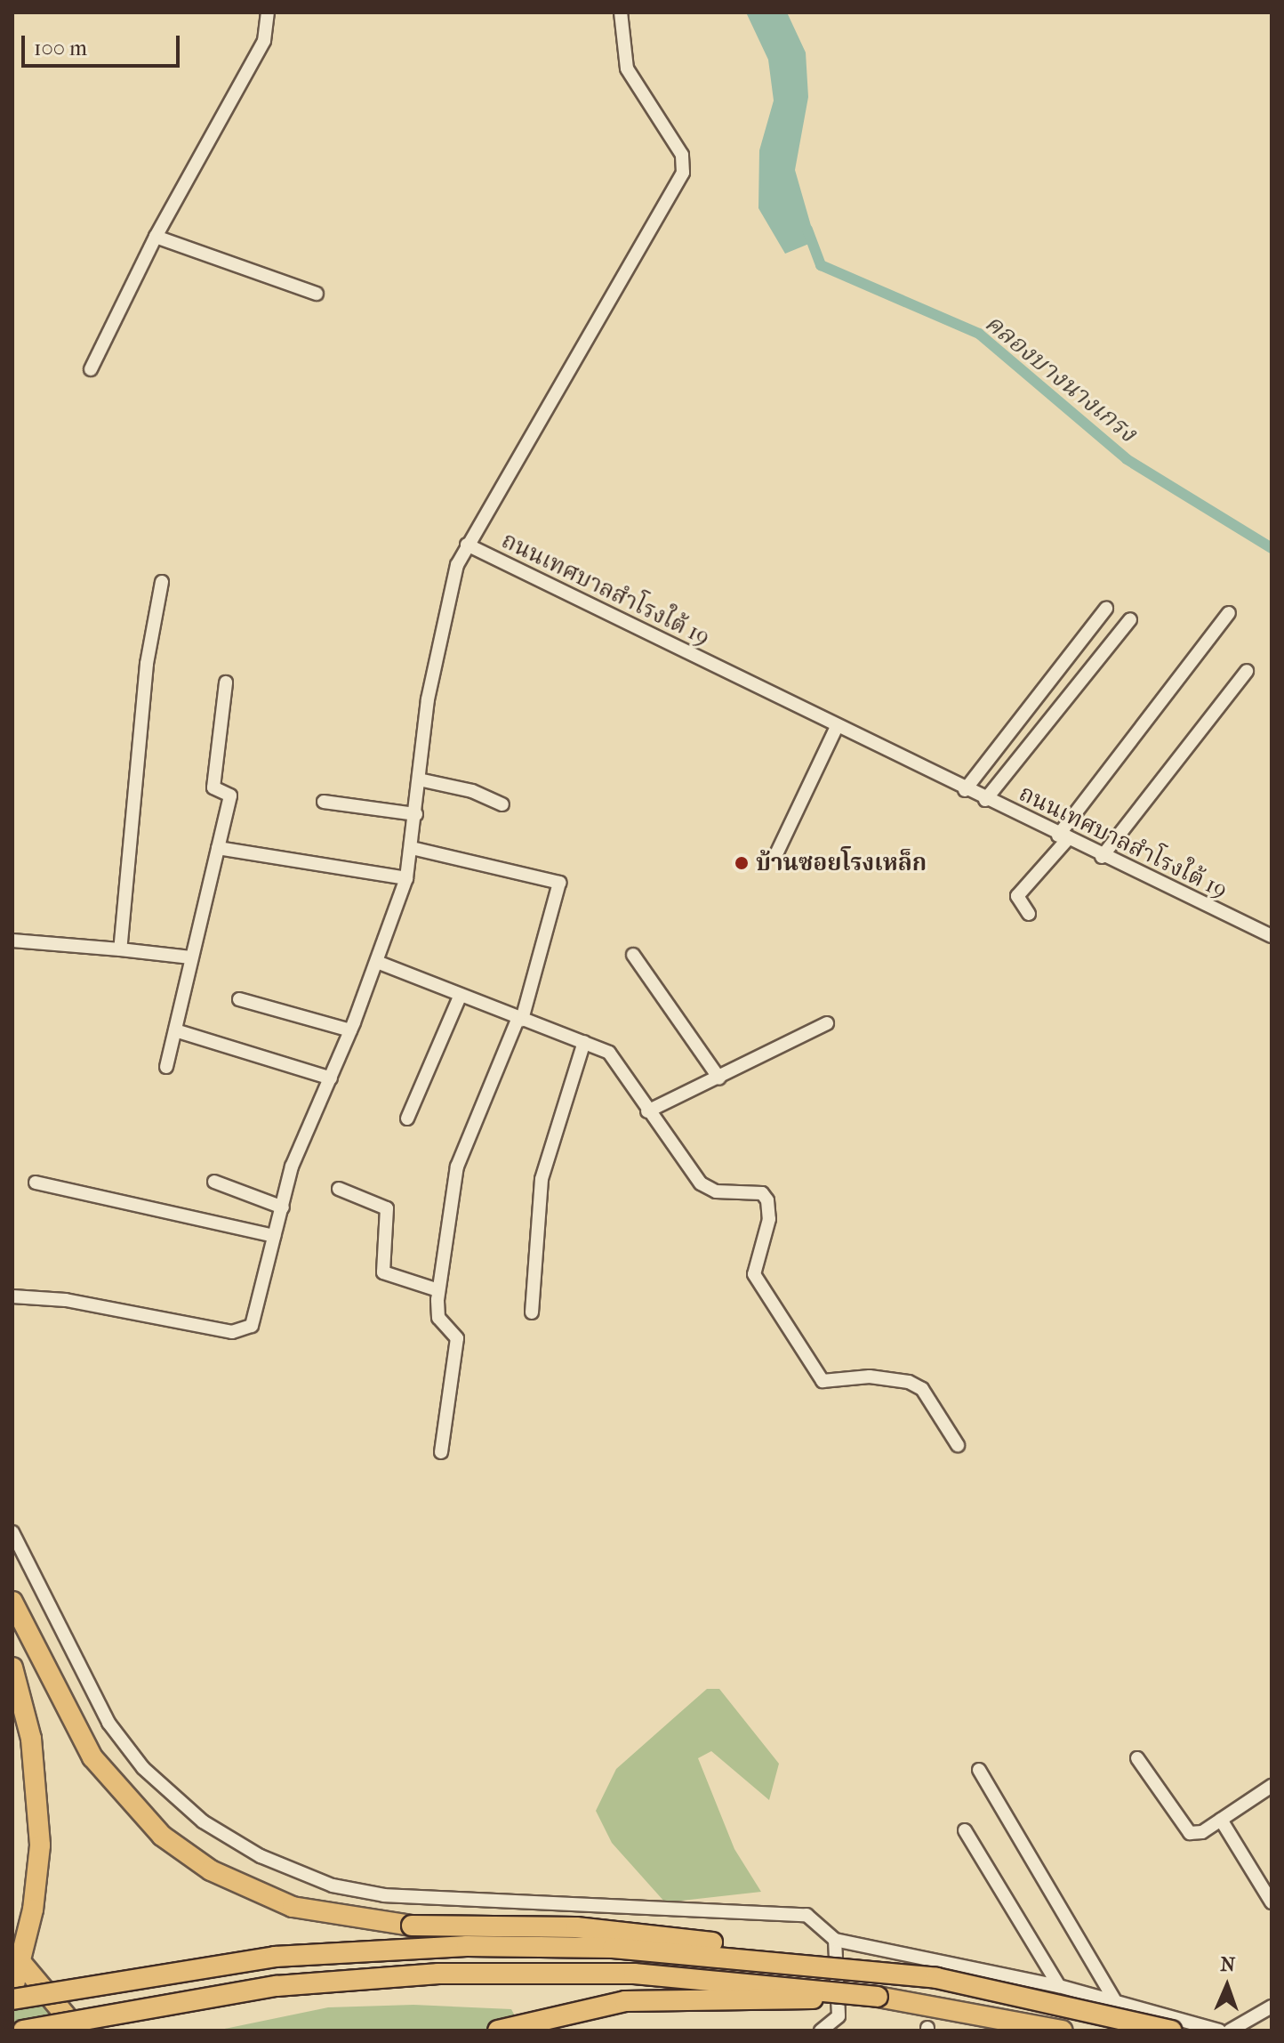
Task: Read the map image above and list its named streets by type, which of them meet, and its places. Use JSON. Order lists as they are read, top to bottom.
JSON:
{
  "streets": {
    "street": ["ถนนเทศบาลสำโรงใต้ 19"]
  },
  "water": ["คลองบางนางเกรง"],
  "places": ["บ้านซอยโรงเหล็ก"],
  "scale_bar": "100 m",
  "north": "top"
}
